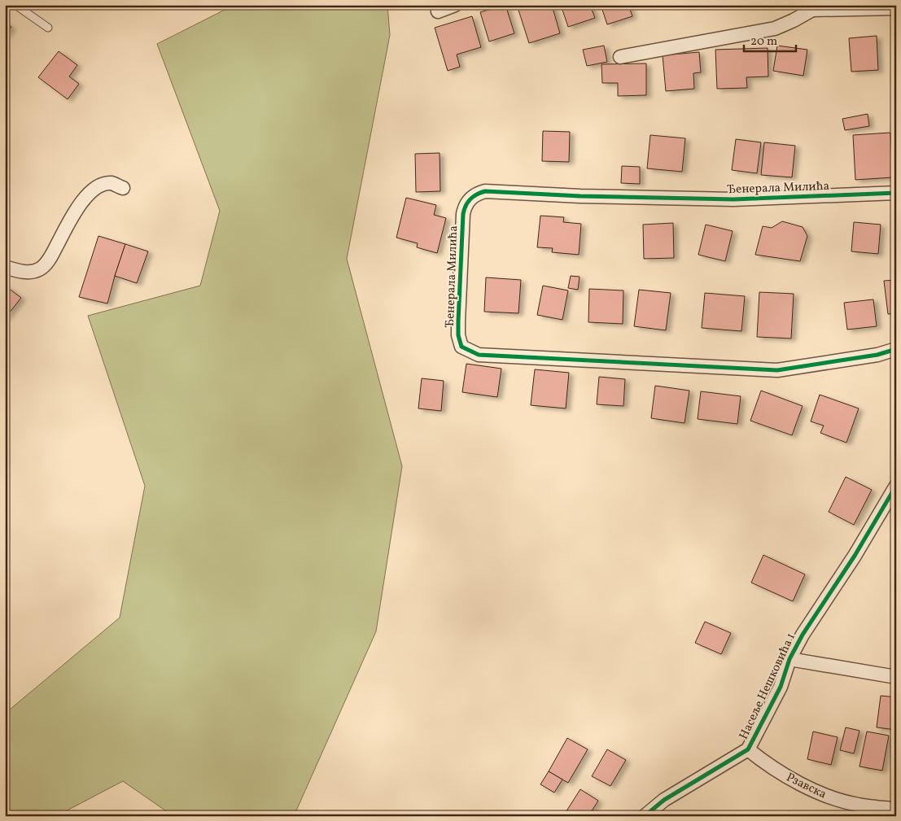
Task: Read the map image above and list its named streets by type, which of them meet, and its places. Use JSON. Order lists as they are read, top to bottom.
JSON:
{
  "streets": {
    "street": ["Ђенерала Милића", "Насеље Нешковића 1", "Рзавска"]
  },
  "crossings": [
    ["Насеље Нешковића 1", "Рзавска"]
  ],
  "scale_bar": "20 m"
}
